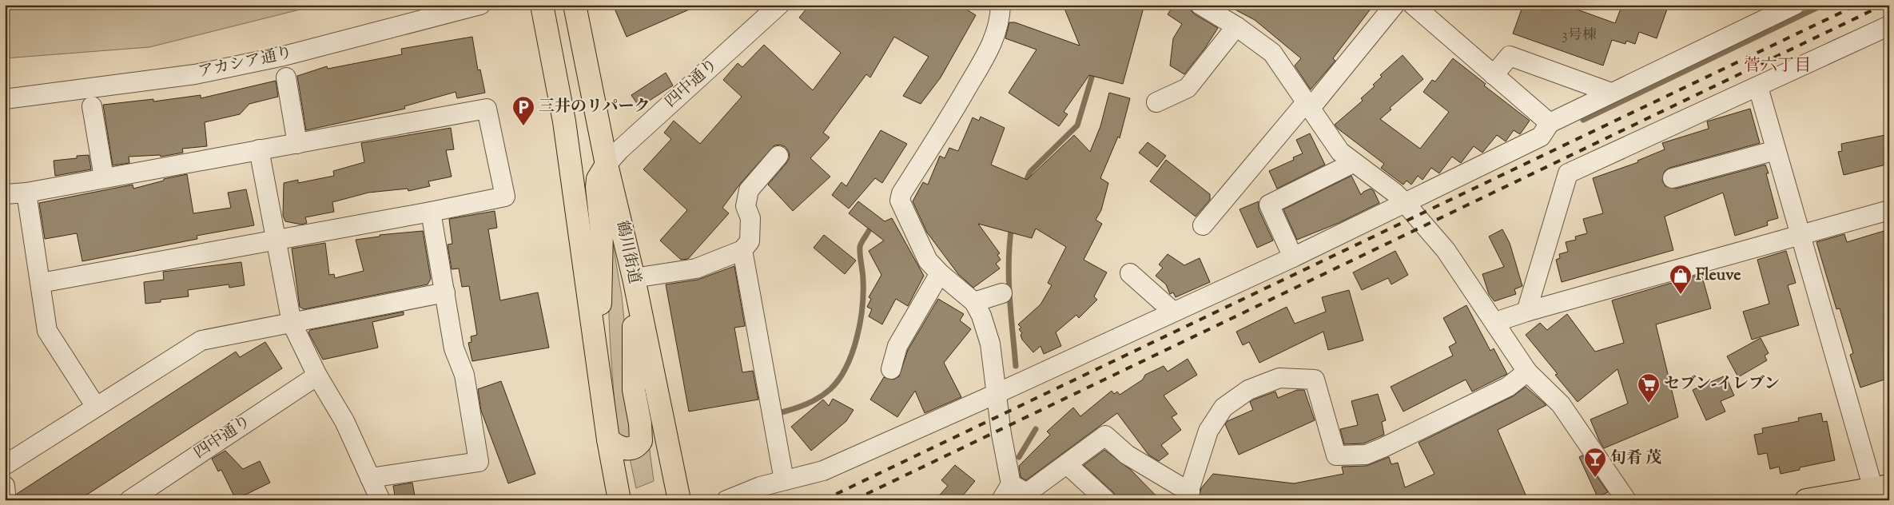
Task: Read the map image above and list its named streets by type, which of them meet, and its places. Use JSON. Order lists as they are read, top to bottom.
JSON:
{
  "streets": {
    "main road": ["鶴川街道"],
    "street": ["アカシア通り", "四中通り"]
  },
  "crossings": [
    ["四中通り", "鶴川街道"]
  ],
  "districts": ["菅六丁目"],
  "places": {
    "parking": ["三井のリパーク"],
    "shop": ["Fleuve"],
    "supermarket": ["セブン-イレブン"],
    "bar": ["旬肴 茂"]
  },
  "house_numbers": ["3号棟"]
}
